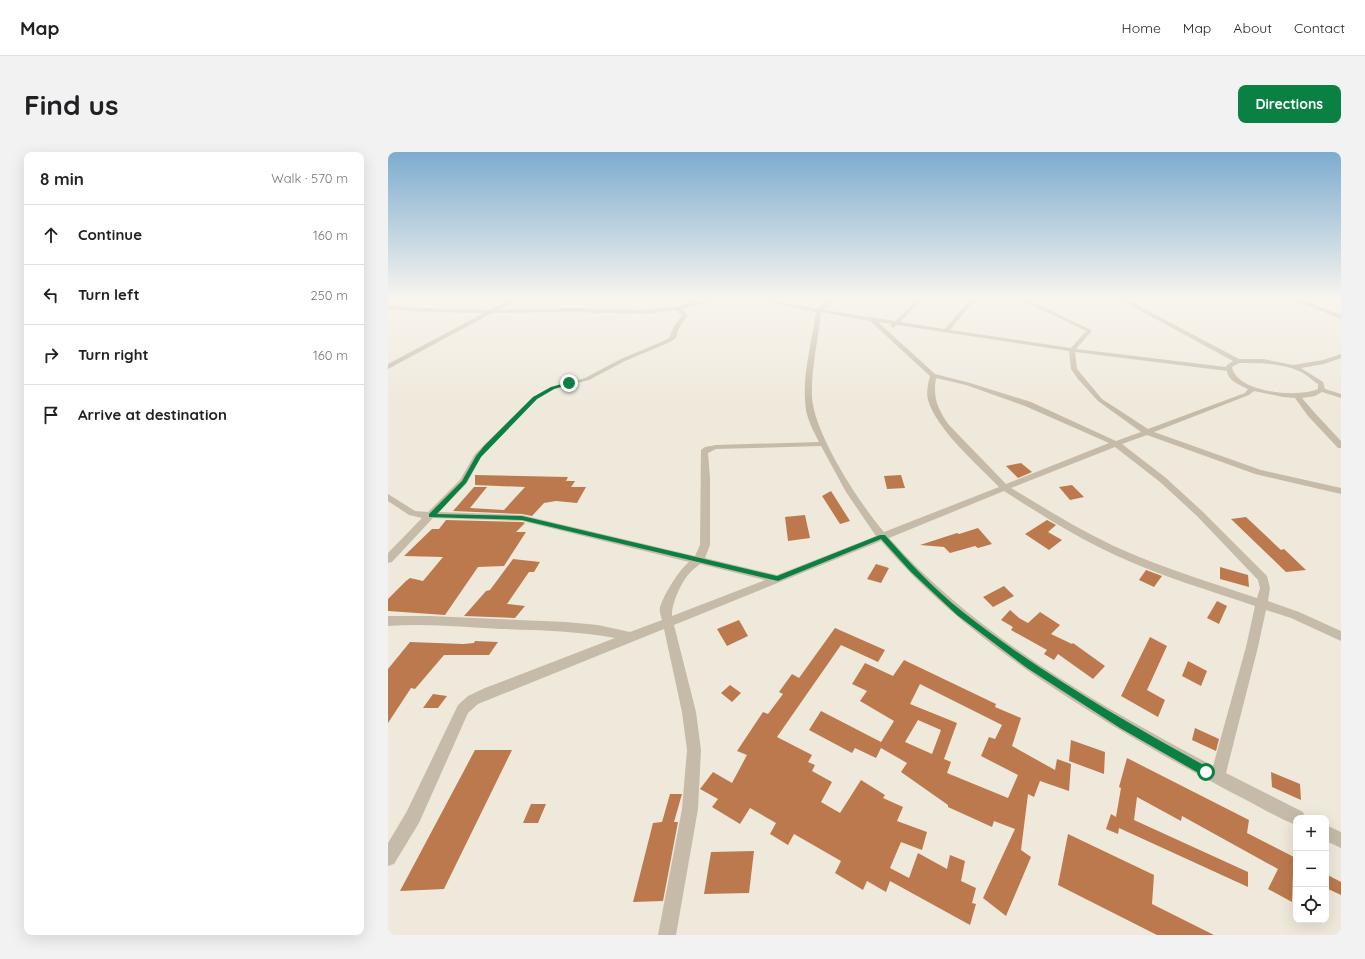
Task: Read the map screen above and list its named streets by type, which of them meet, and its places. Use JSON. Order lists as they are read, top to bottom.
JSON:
{
  "page": {
    "header": "Map",
    "nav": [
      "Home",
      "Map",
      "About",
      "Contact"
    ],
    "buttons": "Directions",
    "title": "Find us",
    "heading": ["8 min", "Walk · 570 m"],
    "list": [
      ["Continue", "160 m"],
      ["Turn left", "250 m"],
      ["Turn right", "160 m"],
      "Arrive at destination"
    ],
    "map_buttons": ["+", "−"]
  }
}
